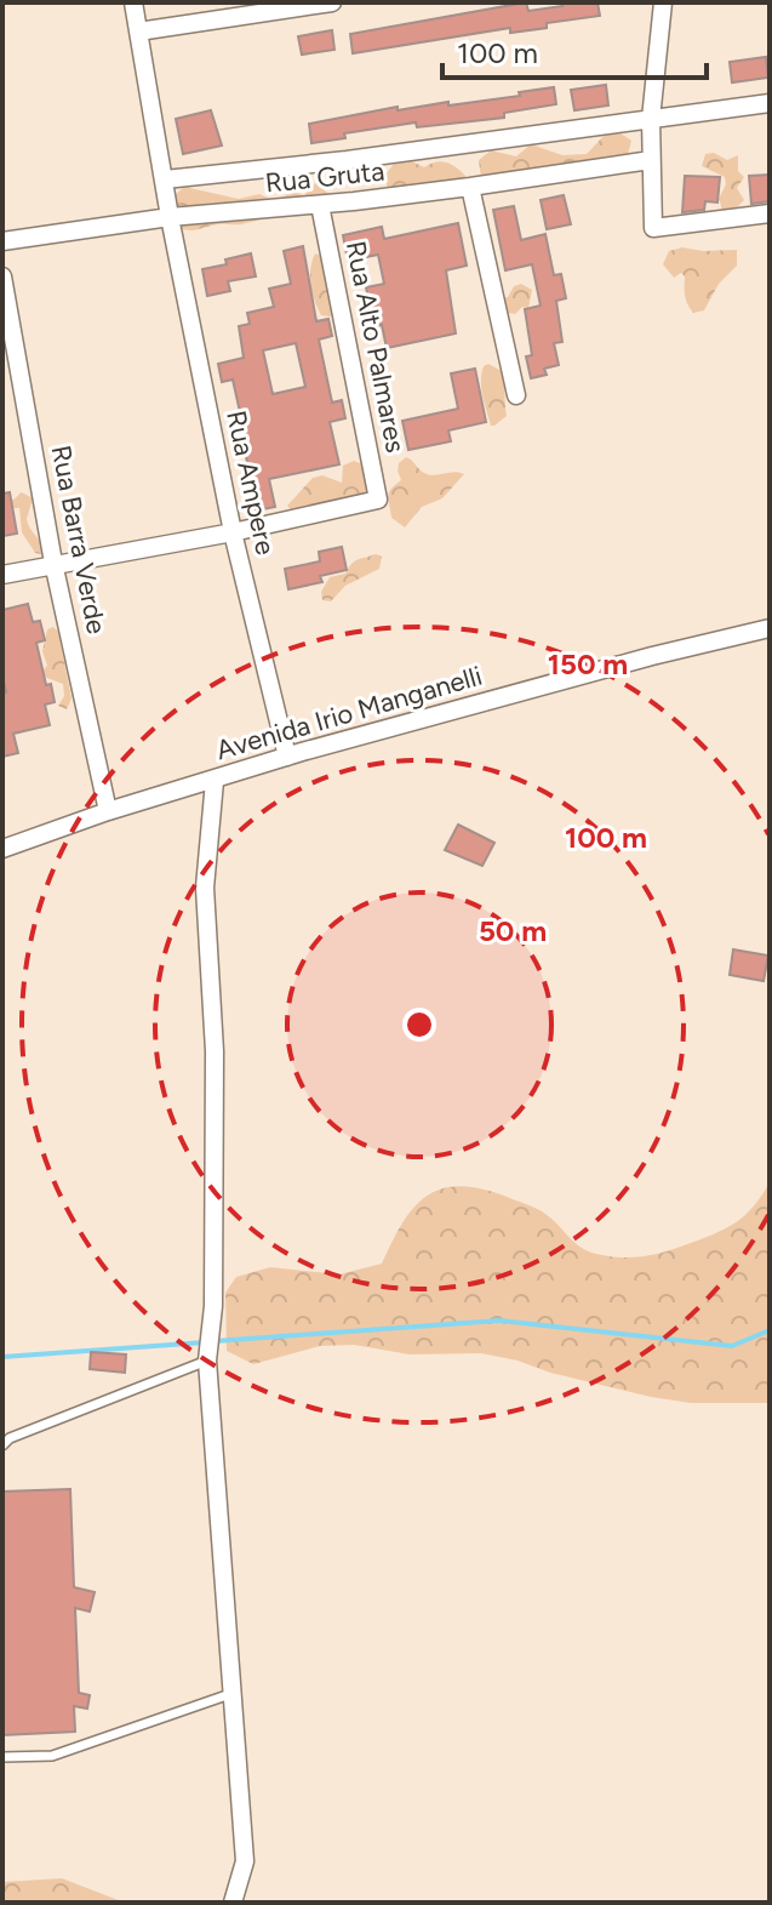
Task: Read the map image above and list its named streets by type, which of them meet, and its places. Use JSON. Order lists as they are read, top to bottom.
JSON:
{
  "streets": {
    "street": [
      "Rua Gruta",
      "Rua Alto Palmares",
      "Rua Ampere",
      "Rua Barra Verde",
      "Avenida Irio Manganelli"
    ]
  },
  "crossings": [
    ["Rua Gruta", "Rua Alto Palmares"],
    ["Rua Gruta", "Rua Ampere"],
    ["Rua Alto Palmares", "Rua Ampere"],
    ["Rua Ampere", "Avenida Irio Manganelli"],
    ["Rua Barra Verde", "Avenida Irio Manganelli"]
  ],
  "scale_bar": "100 m",
  "rings": ["150 m", "100 m", "50 m"]
}
